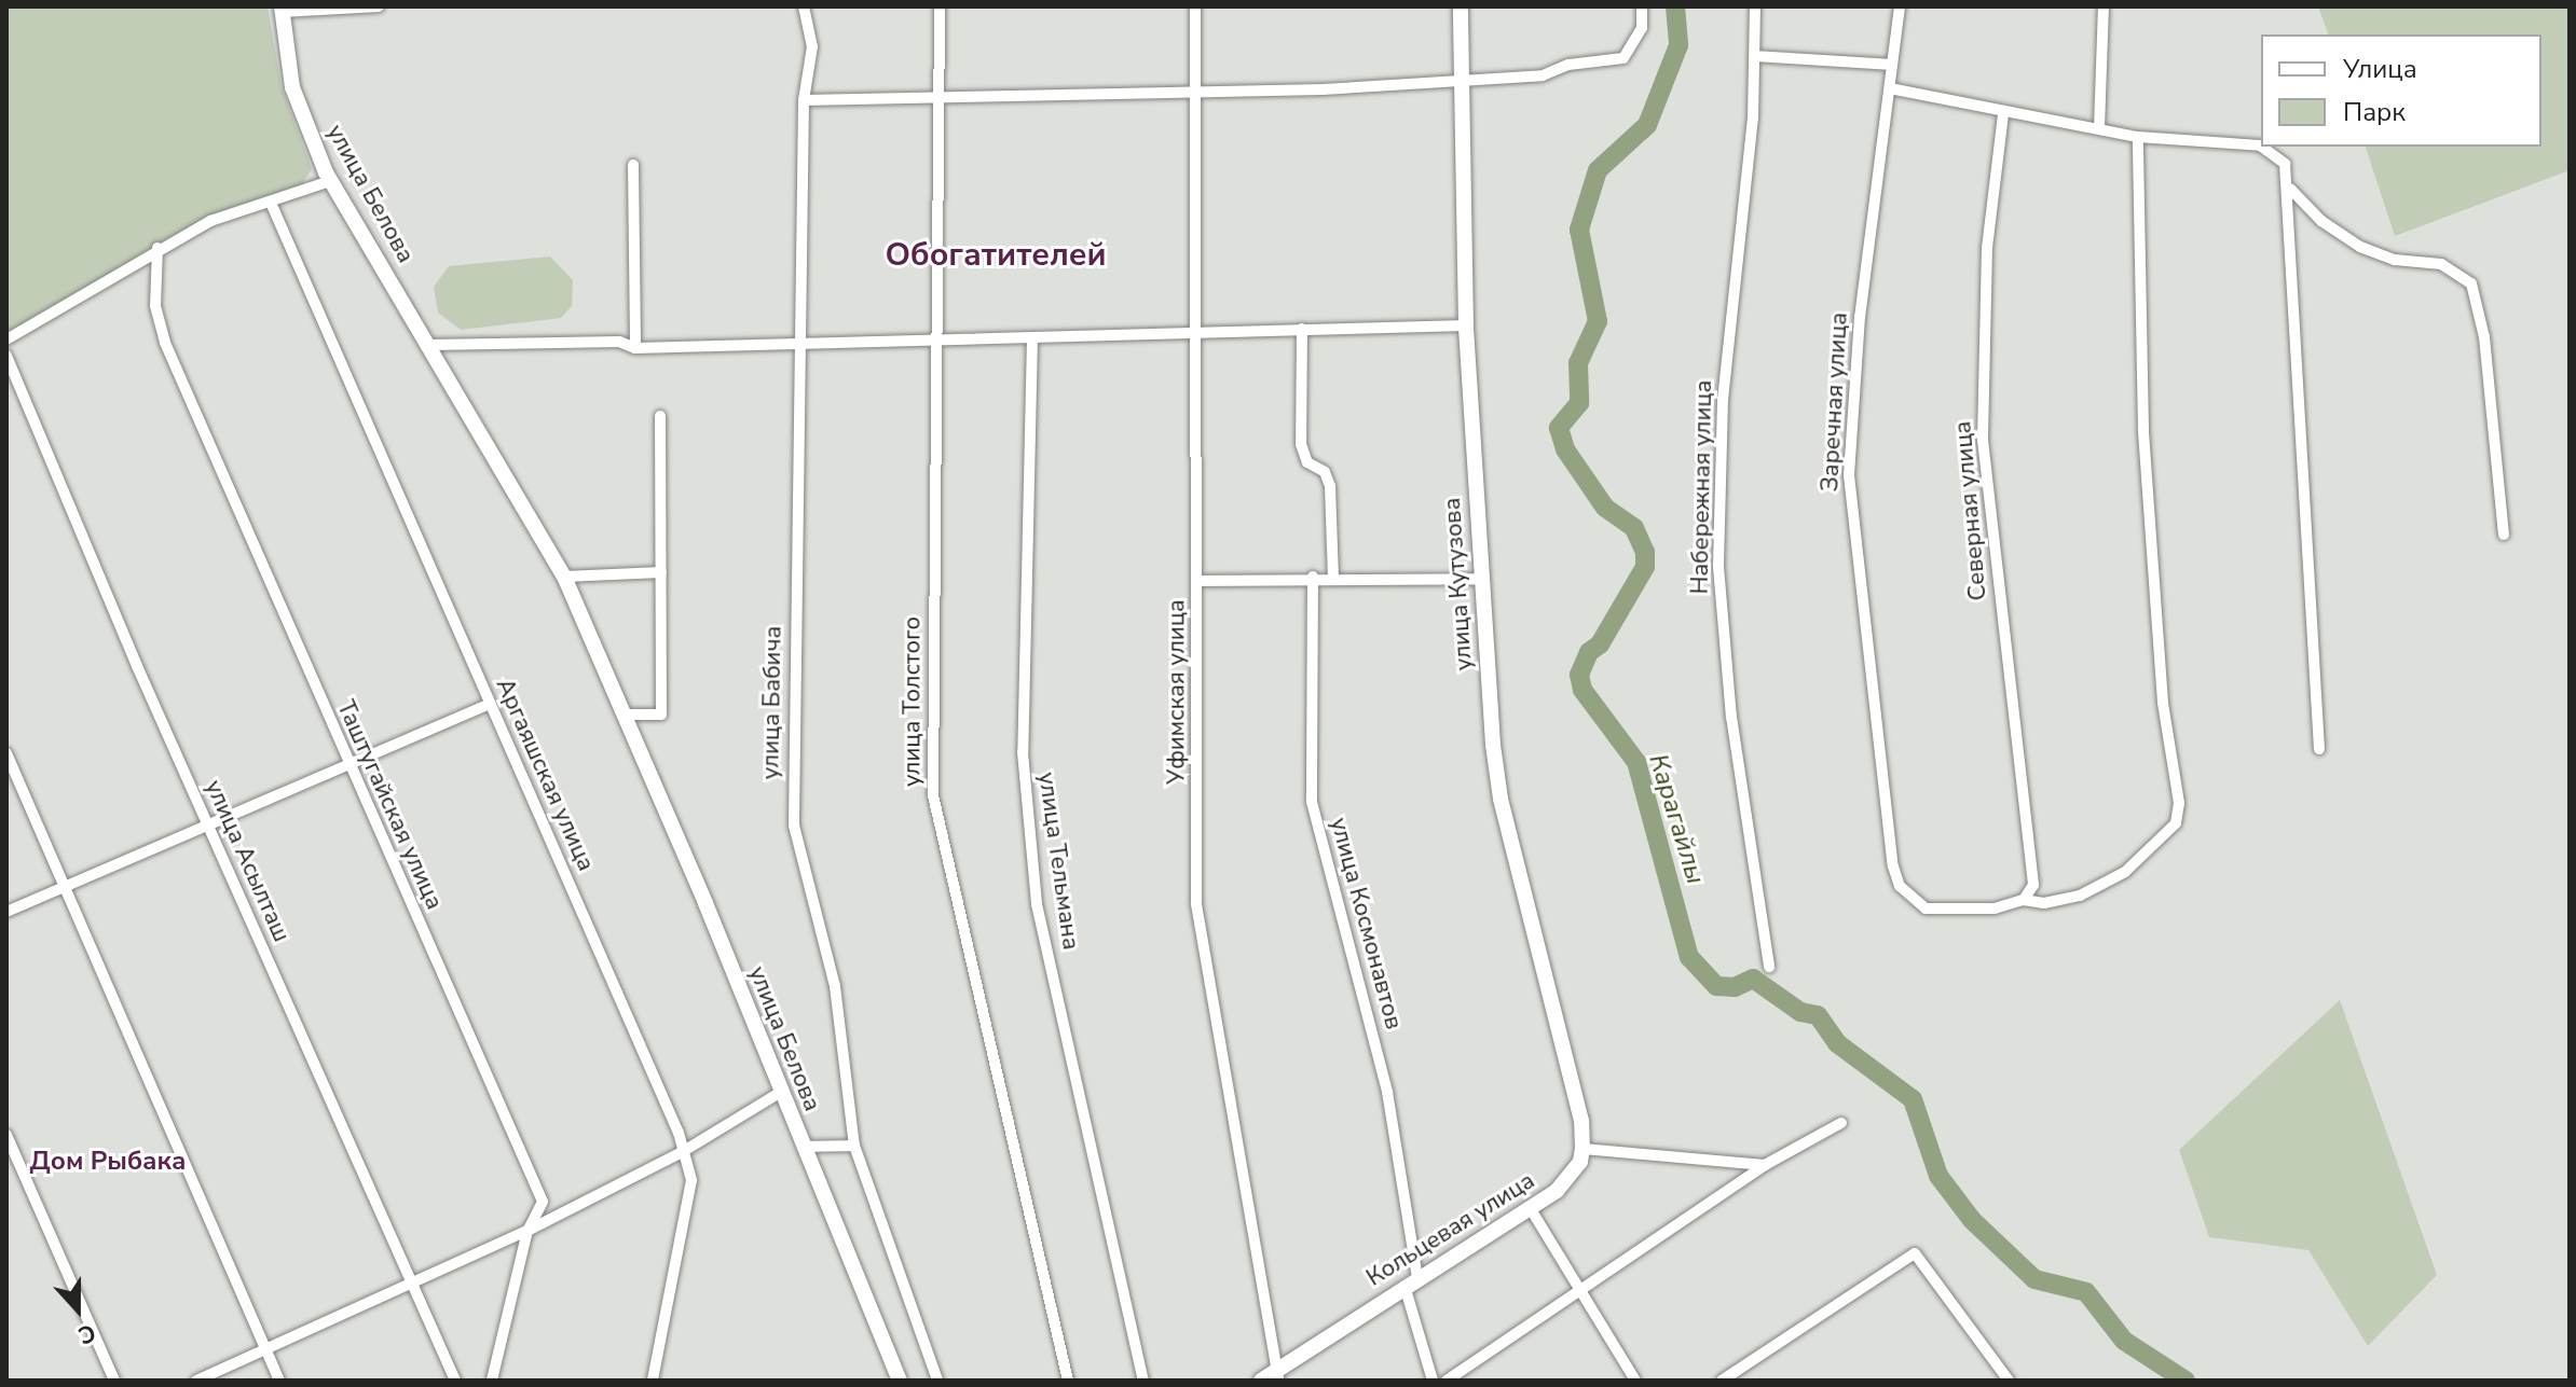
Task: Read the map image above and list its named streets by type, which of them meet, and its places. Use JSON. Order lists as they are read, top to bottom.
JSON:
{
  "streets": {
    "main road": ["улица Белова", "улица Кутузова", "Кольцевая улица"],
    "street": [
      "Заречная улица",
      "Набережная улица",
      "Северная улица",
      "Уфимская улица",
      "улица Толстого",
      "улица Бабича",
      "Аргаяшская улица",
      "Таштугайская улица",
      "улица Асылташ",
      "улица Тельмана",
      "улица Космонавтов"
    ]
  },
  "crossings": [
    ["Заречная улица", "Северная улица"],
    ["улица Кутузова", "Кольцевая улица"],
    ["Уфимская улица", "Кольцевая улица"],
    ["улица Космонавтов", "Кольцевая улица"]
  ],
  "districts": ["Обогатителей", "Дом Рыбака"],
  "water": ["Карагайлы"],
  "legend": ["Улица", "Парк"],
  "north": "bottom"
}
